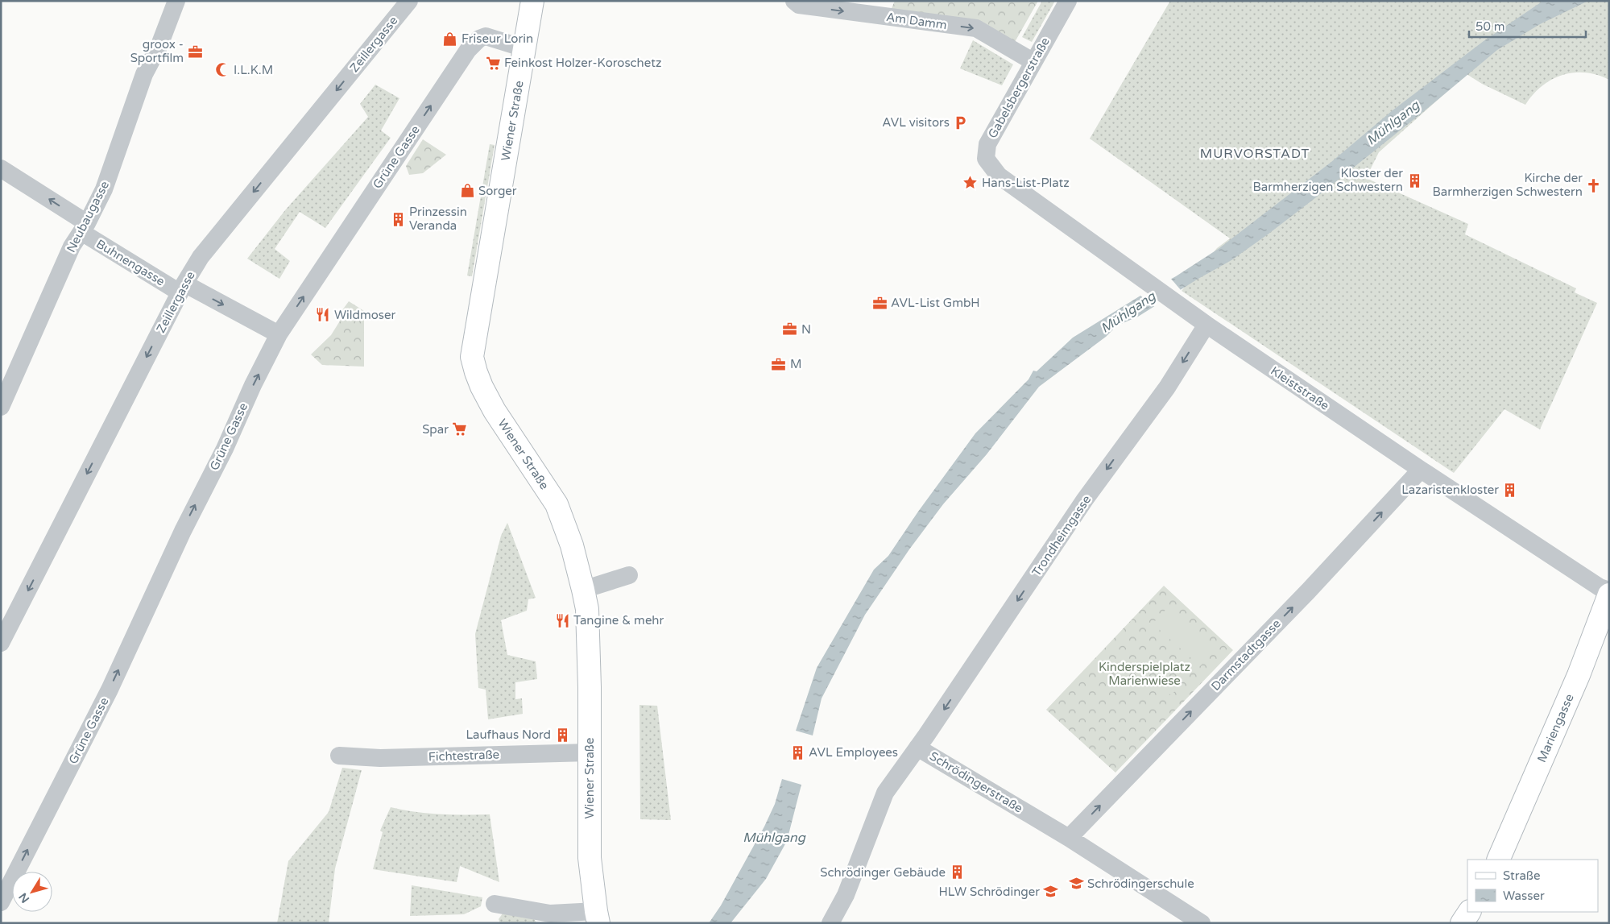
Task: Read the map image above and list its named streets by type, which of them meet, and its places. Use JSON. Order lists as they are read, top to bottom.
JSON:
{
  "streets": {
    "main road": ["Wiener Straße", "Mariengasse"],
    "street": [
      "Am Damm",
      "Zeillergasse",
      "Gabelsbergerstraße",
      "Grüne Gasse",
      "Neubaugasse",
      "Buhnengasse",
      "Kleiststraße",
      "Trondheimgasse",
      "Darmstadtgasse",
      "Fichtestraße",
      "Schrödingerstraße"
    ]
  },
  "crossings": [
    ["Am Damm", "Gabelsbergerstraße"],
    ["Zeillergasse", "Buhnengasse"],
    ["Gabelsbergerstraße", "Kleiststraße"],
    ["Wiener Straße", "Grüne Gasse"],
    ["Wiener Straße", "Fichtestraße"],
    ["Grüne Gasse", "Buhnengasse"],
    ["Neubaugasse", "Buhnengasse"],
    ["Kleiststraße", "Trondheimgasse"],
    ["Kleiststraße", "Darmstadtgasse"],
    ["Trondheimgasse", "Schrödingerstraße"],
    ["Darmstadtgasse", "Schrödingerstraße"]
  ],
  "one_way": [
    "Am Damm",
    "Zeillergasse",
    "Grüne Gasse",
    "Trondheimgasse",
    "Darmstadtgasse"
  ],
  "districts": ["MURVORSTADT"],
  "water": ["Mühlgang"],
  "parks": ["Kinderspielplatz Marienwiese"],
  "places": {
    "shop": ["Friseur Lorin", "Sorger"],
    "office": [
      "groox - Sportfilm",
      "AVL-List GmbH",
      "N",
      "M"
    ],
    "supermarket": ["Feinkost Holzer-Koroschetz", "Spar"],
    "mosque": ["I.L.K.M"],
    "parking": ["AVL visitors"],
    "building": [
      "Kloster der Barmherzigen Schwestern",
      "Prinzessin Veranda",
      "Lazaristenkloster",
      "Laufhaus Nord",
      "AVL Employees",
      "Schrödinger Gebäude"
    ],
    "place": ["Hans-List-Platz"],
    "church": ["Kirche der Barmherzigen Schwestern"],
    "restaurant": ["Wildmoser", "Tangine & mehr"],
    "school or university": ["Schrödingerschule", "HLW Schrödinger"]
  },
  "legend": ["Straße", "Wasser"],
  "scale_bar": "50 m",
  "north": "bottom left"
}
